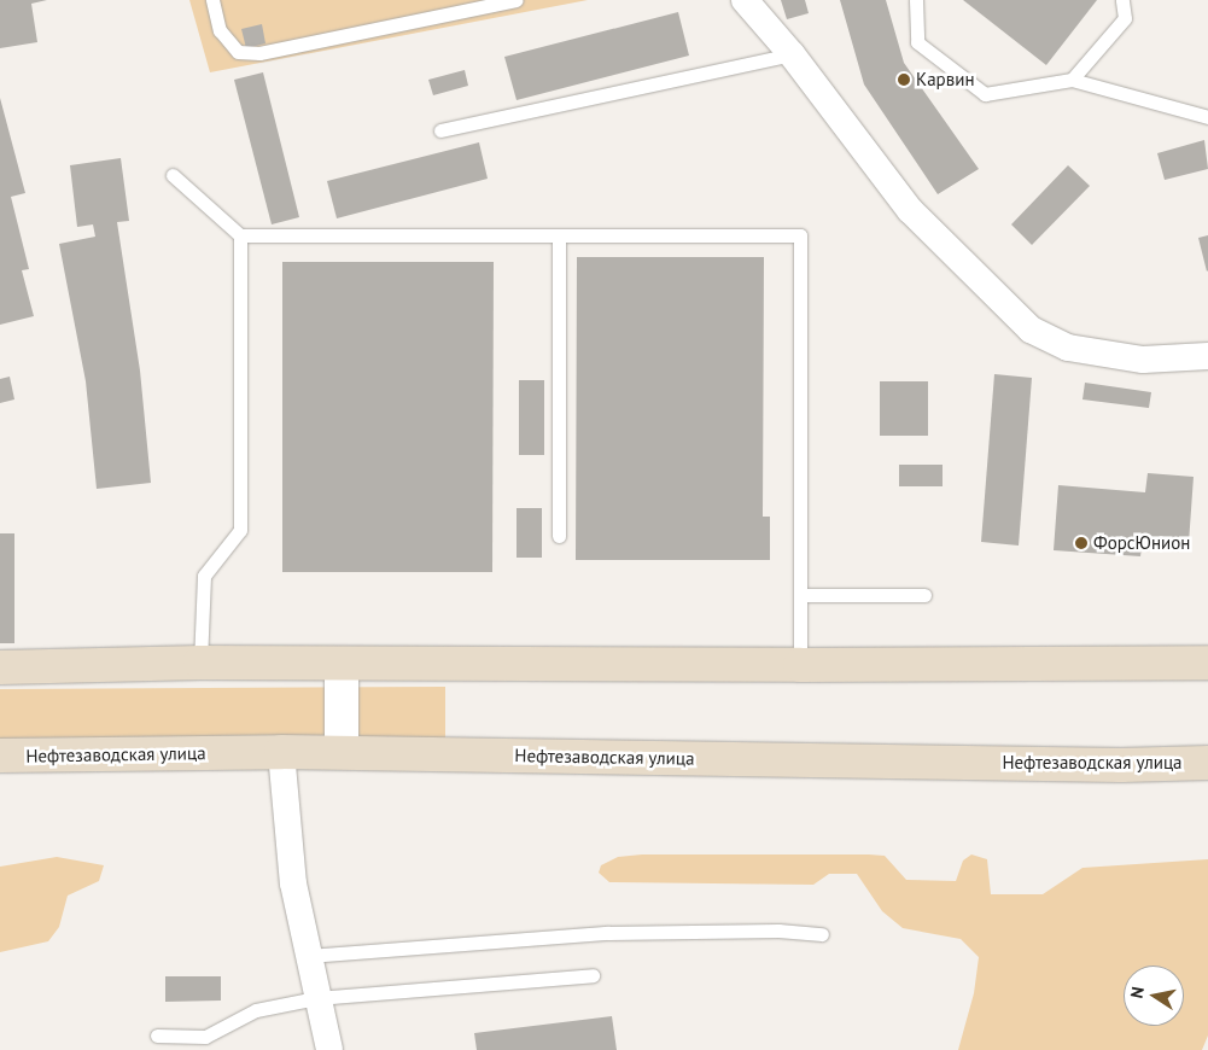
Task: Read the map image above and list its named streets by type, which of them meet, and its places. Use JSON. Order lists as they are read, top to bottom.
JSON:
{
  "streets": {
    "main road": ["Нефтезаводская улица"]
  },
  "places": ["Карвин", "ФорсЮнион"],
  "north": "left"
}
